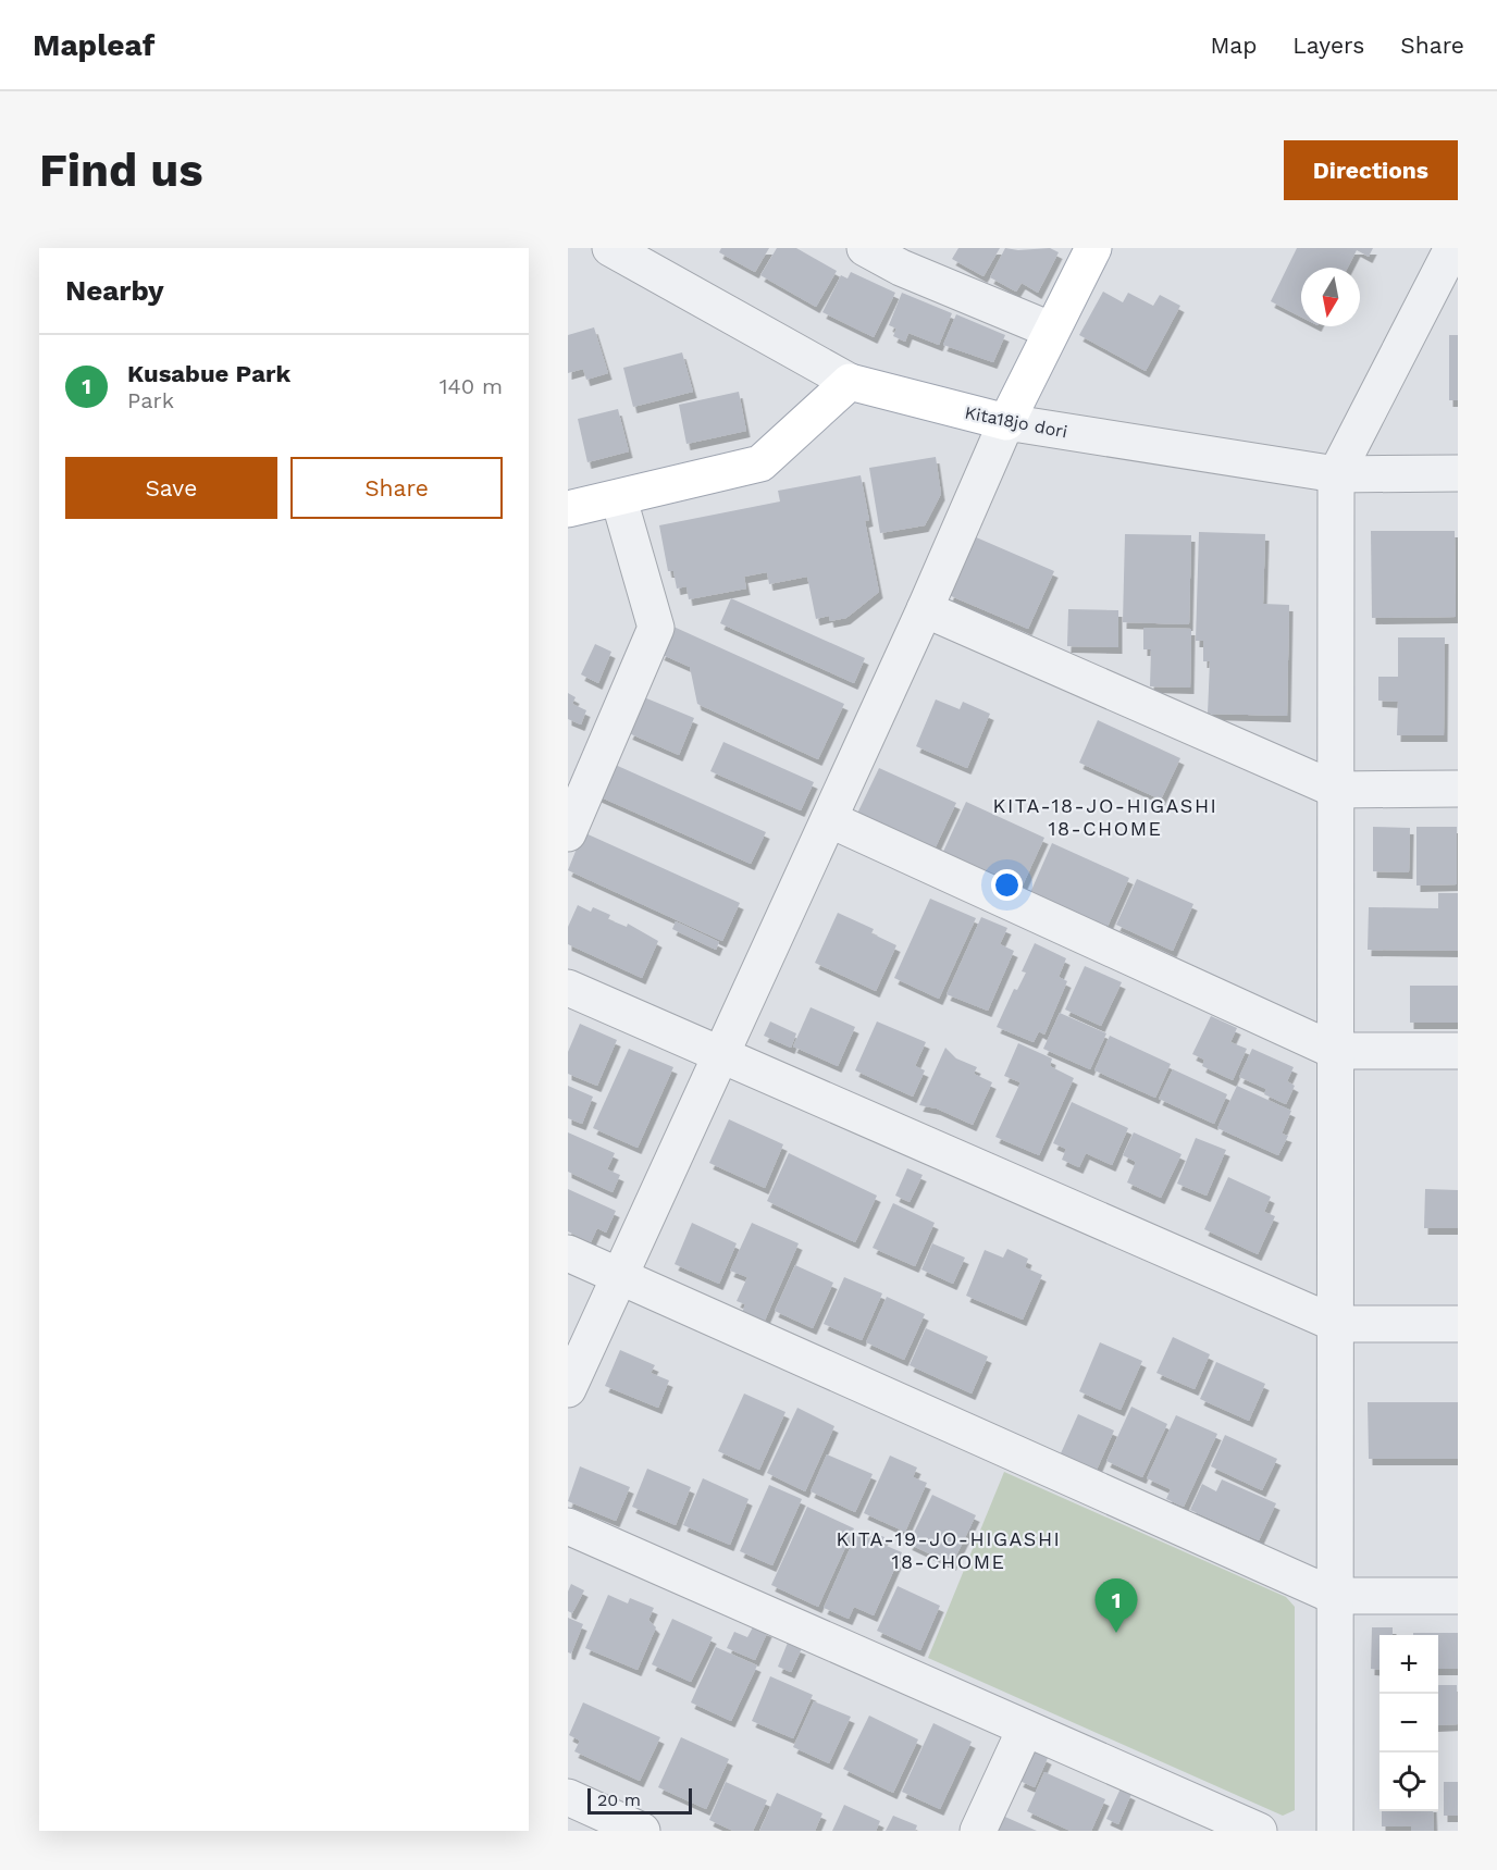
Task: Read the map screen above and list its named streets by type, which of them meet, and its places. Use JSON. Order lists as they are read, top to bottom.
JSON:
{
  "streets": {
    "main road": ["Kita18jo dori"]
  },
  "districts": ["KITA-18-JO-HIGASHI 18-CHOME", "KITA-19-JO-HIGASHI 18-CHOME"],
  "scale_bar": "20 m",
  "north": "bottom",
  "page": {
    "header": "Mapleaf",
    "nav": ["Map", "Layers", "Share"],
    "buttons": [
      "Directions",
      ["Save", "Share"]
    ],
    "title": "Find us",
    "heading": "Nearby",
    "list": [
      {
        "mark": "1",
        "name": "Kusabue Park",
        "note": "Park",
        "value": "140 m"
      }
    ],
    "pins": "1",
    "map_buttons": ["+", "−"],
    "scale": "20 m"
  }
}
